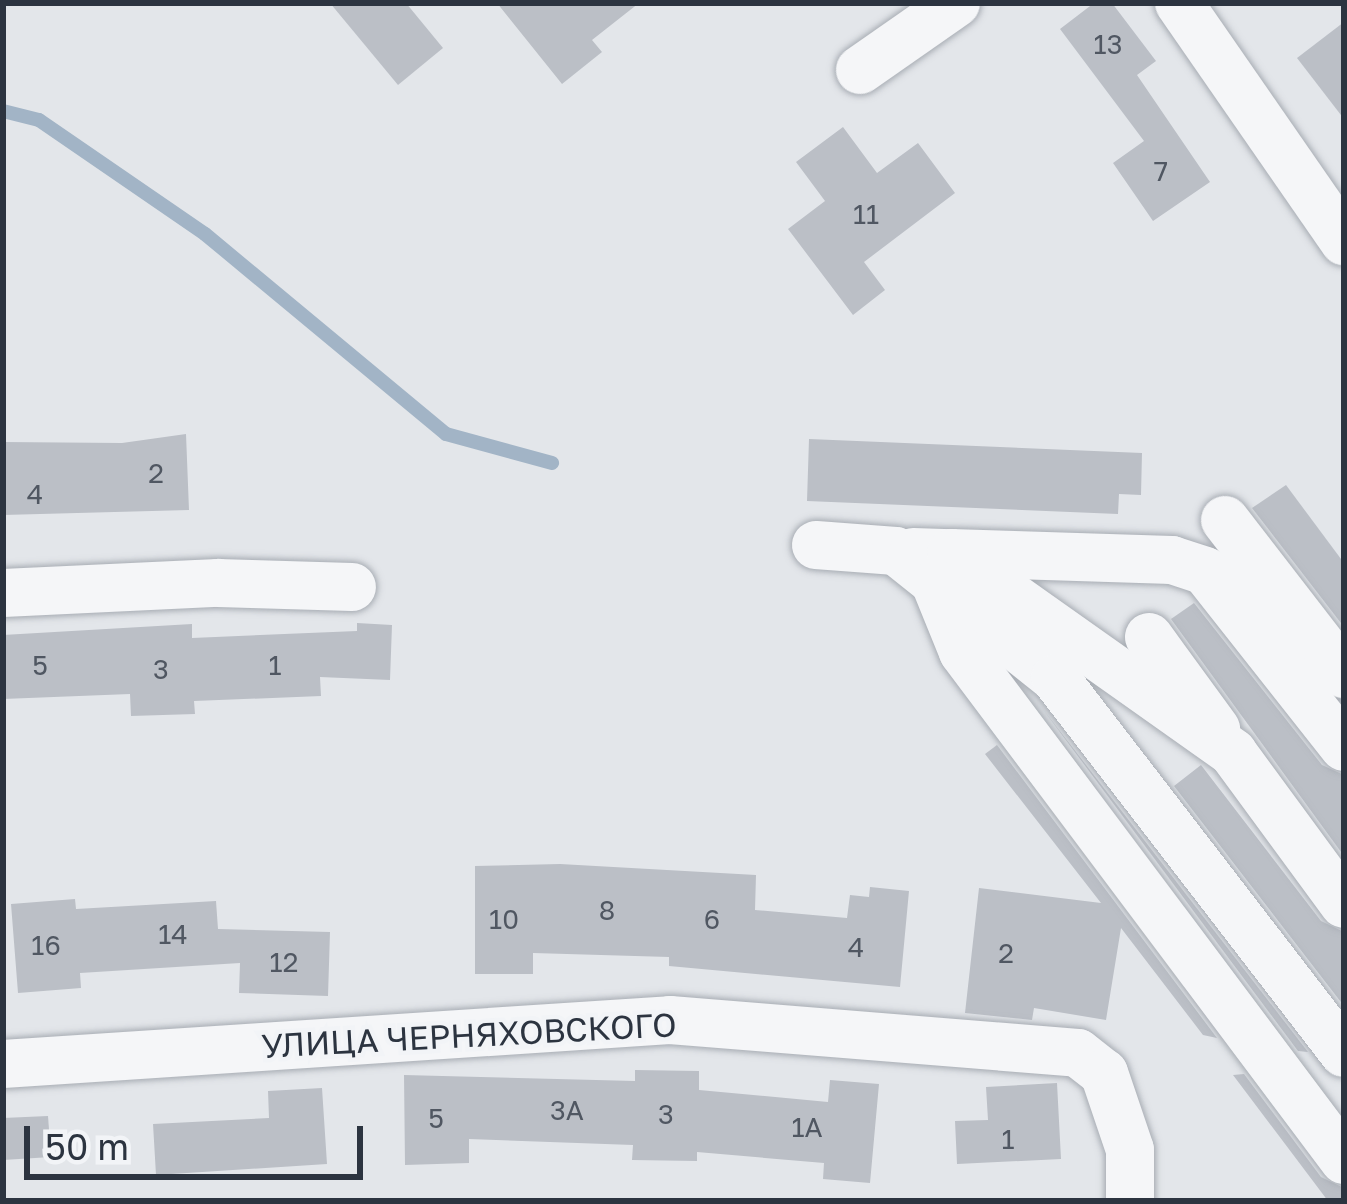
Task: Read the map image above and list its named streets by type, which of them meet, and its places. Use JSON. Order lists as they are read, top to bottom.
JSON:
{
  "streets": {
    "street": ["УЛИЦА ЧЕРНЯХОВСКОГО"]
  },
  "house_numbers": [
    "13",
    "7",
    "11",
    "2",
    "4",
    "5",
    "1",
    "3",
    "8",
    "10",
    "6",
    "14",
    "16",
    "4",
    "2",
    "12",
    "3А",
    "3",
    "5",
    "1А",
    "1"
  ],
  "scale_bar": "50 m"
}
